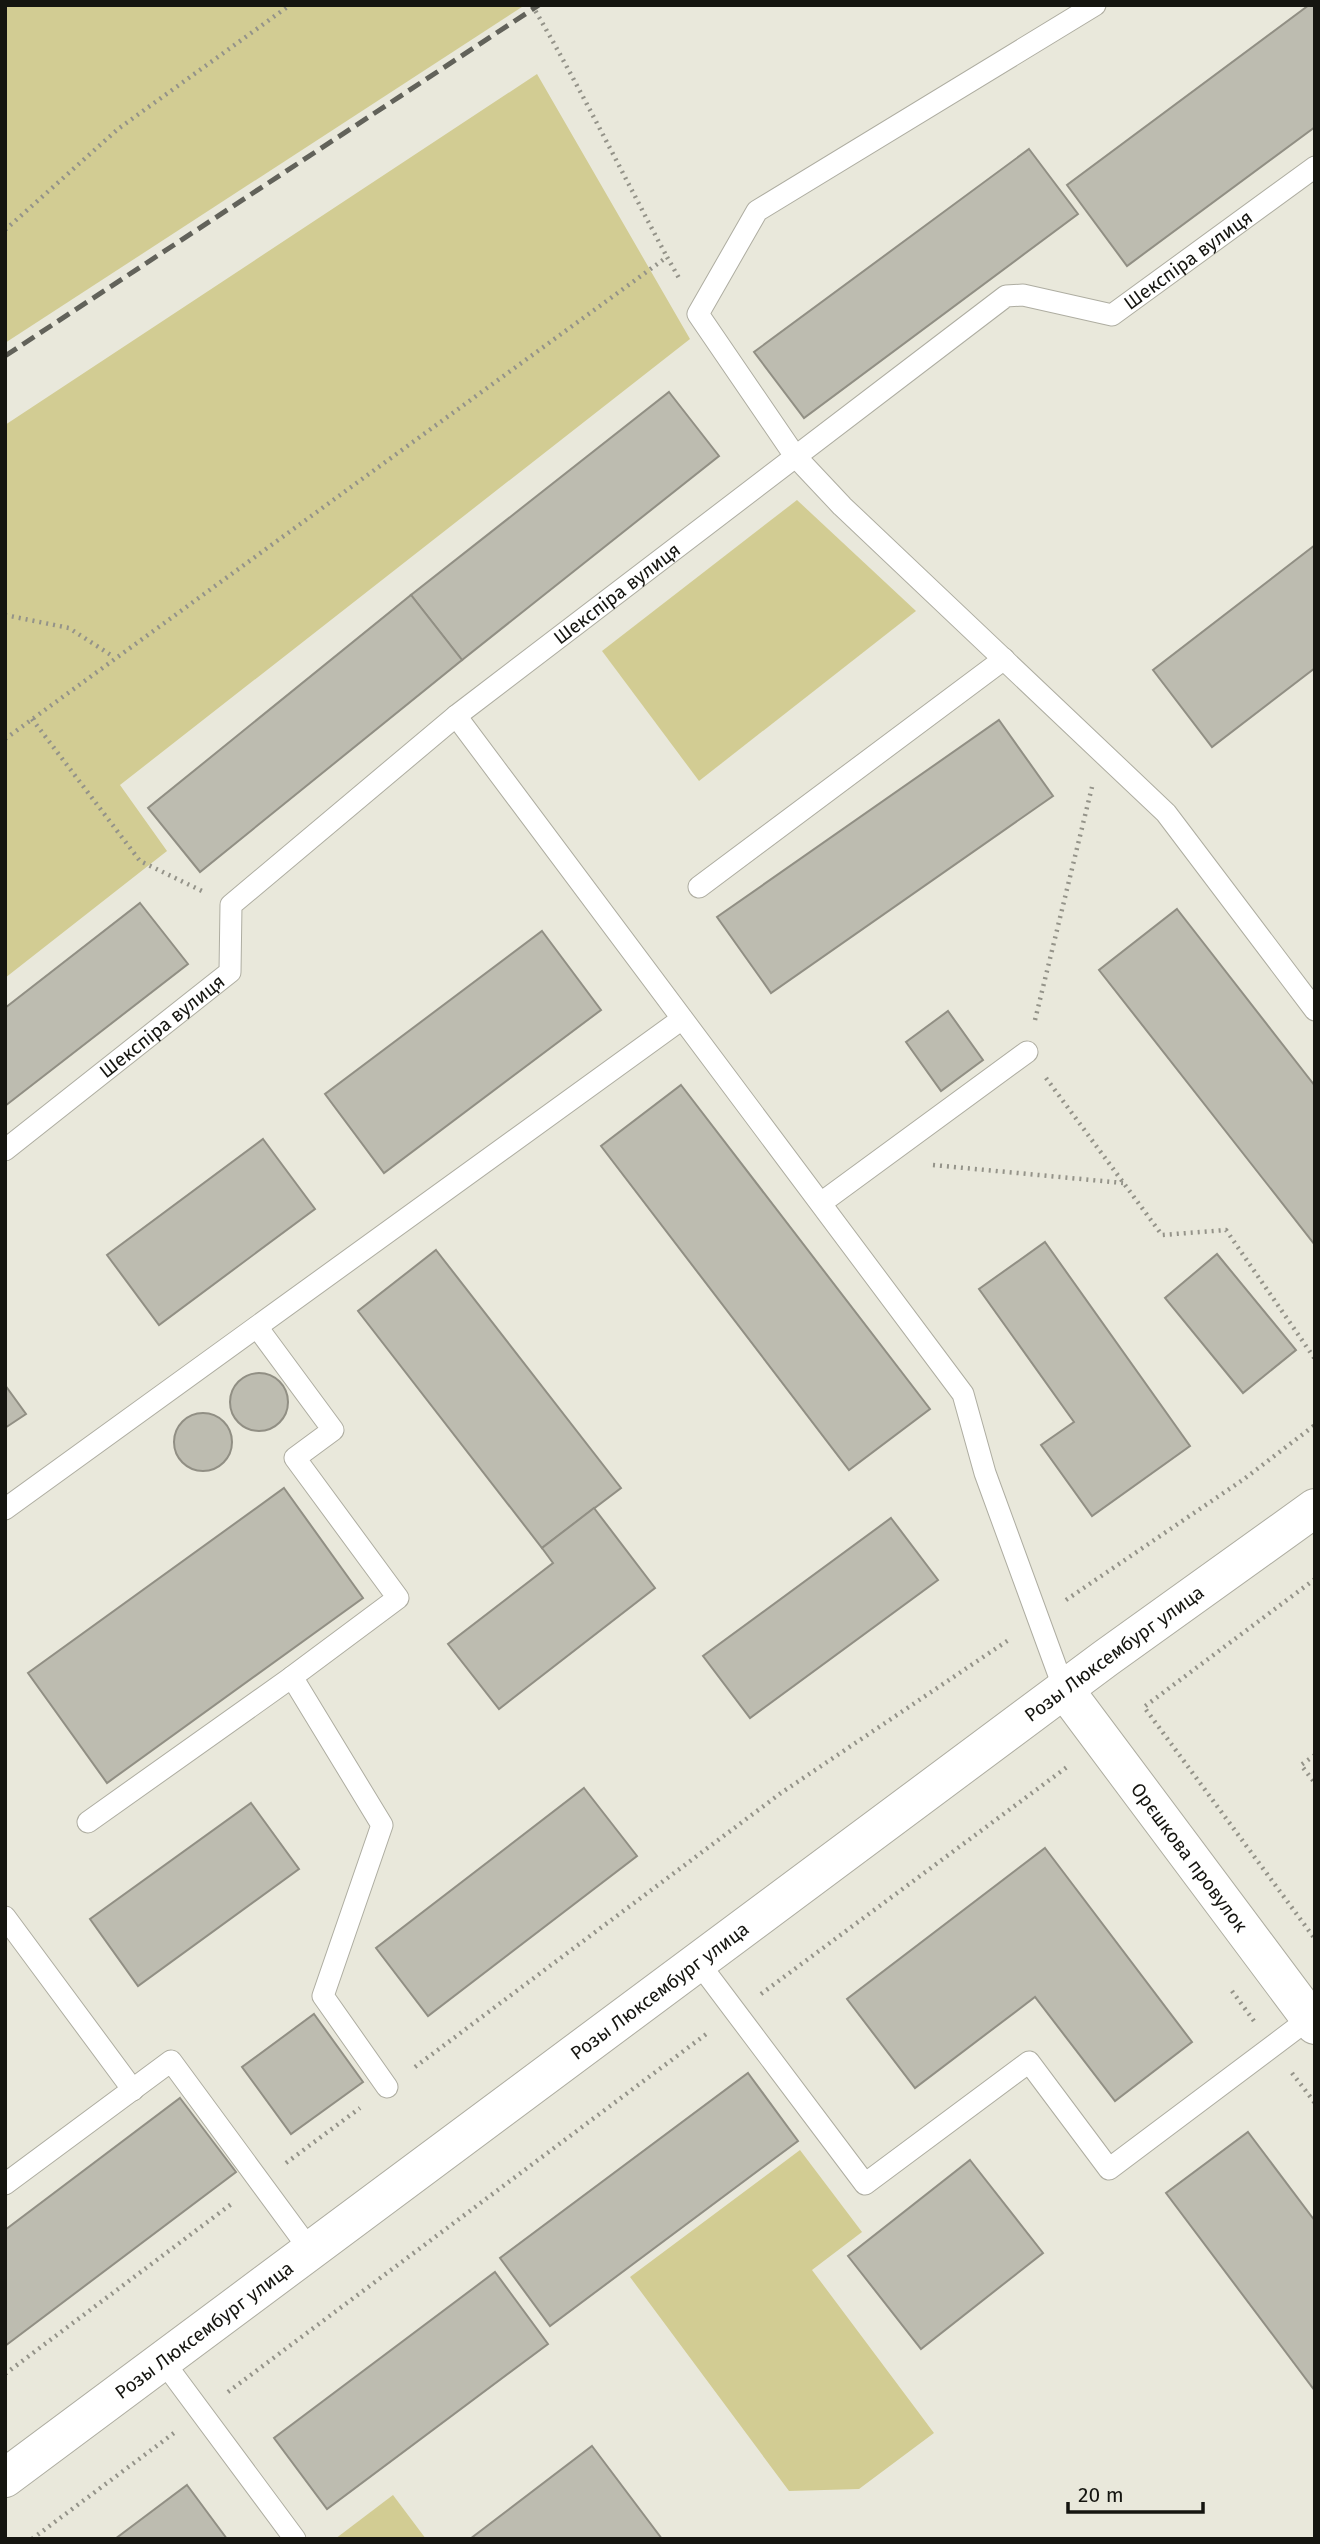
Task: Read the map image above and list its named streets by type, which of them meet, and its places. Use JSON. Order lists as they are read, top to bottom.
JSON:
{
  "streets": {
    "street": ["Розы Люксембург улица", "Орєшкова провулок"],
    "lane": ["Шекспіра вулиця"]
  },
  "crossings": [
    ["Розы Люксембург улица", "Орєшкова провулок"]
  ],
  "scale_bar": "20 m"
}
